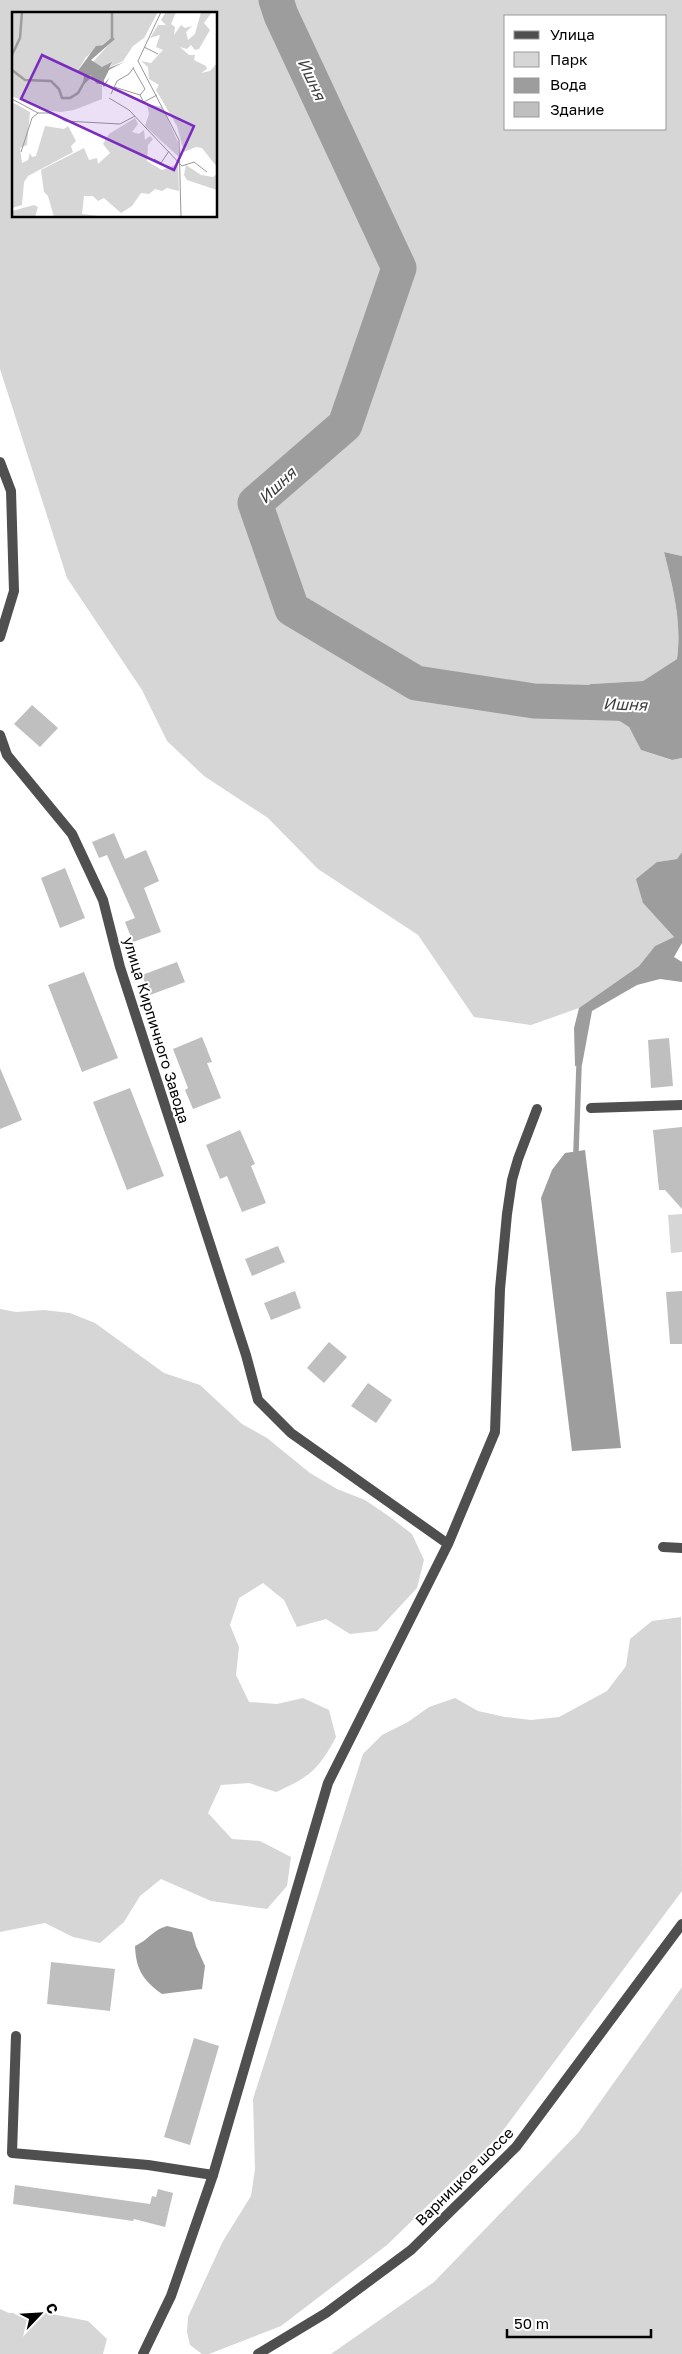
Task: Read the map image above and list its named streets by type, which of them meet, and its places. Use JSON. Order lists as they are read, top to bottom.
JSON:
{
  "streets": {
    "street": ["улица Кирпичного Завода", "Варницкое шоссе"]
  },
  "water": ["Ишня"],
  "legend": [
    "Улица",
    "Парк",
    "Вода",
    "Здание"
  ],
  "scale_bar": "50 m",
  "north": "top right"
}
